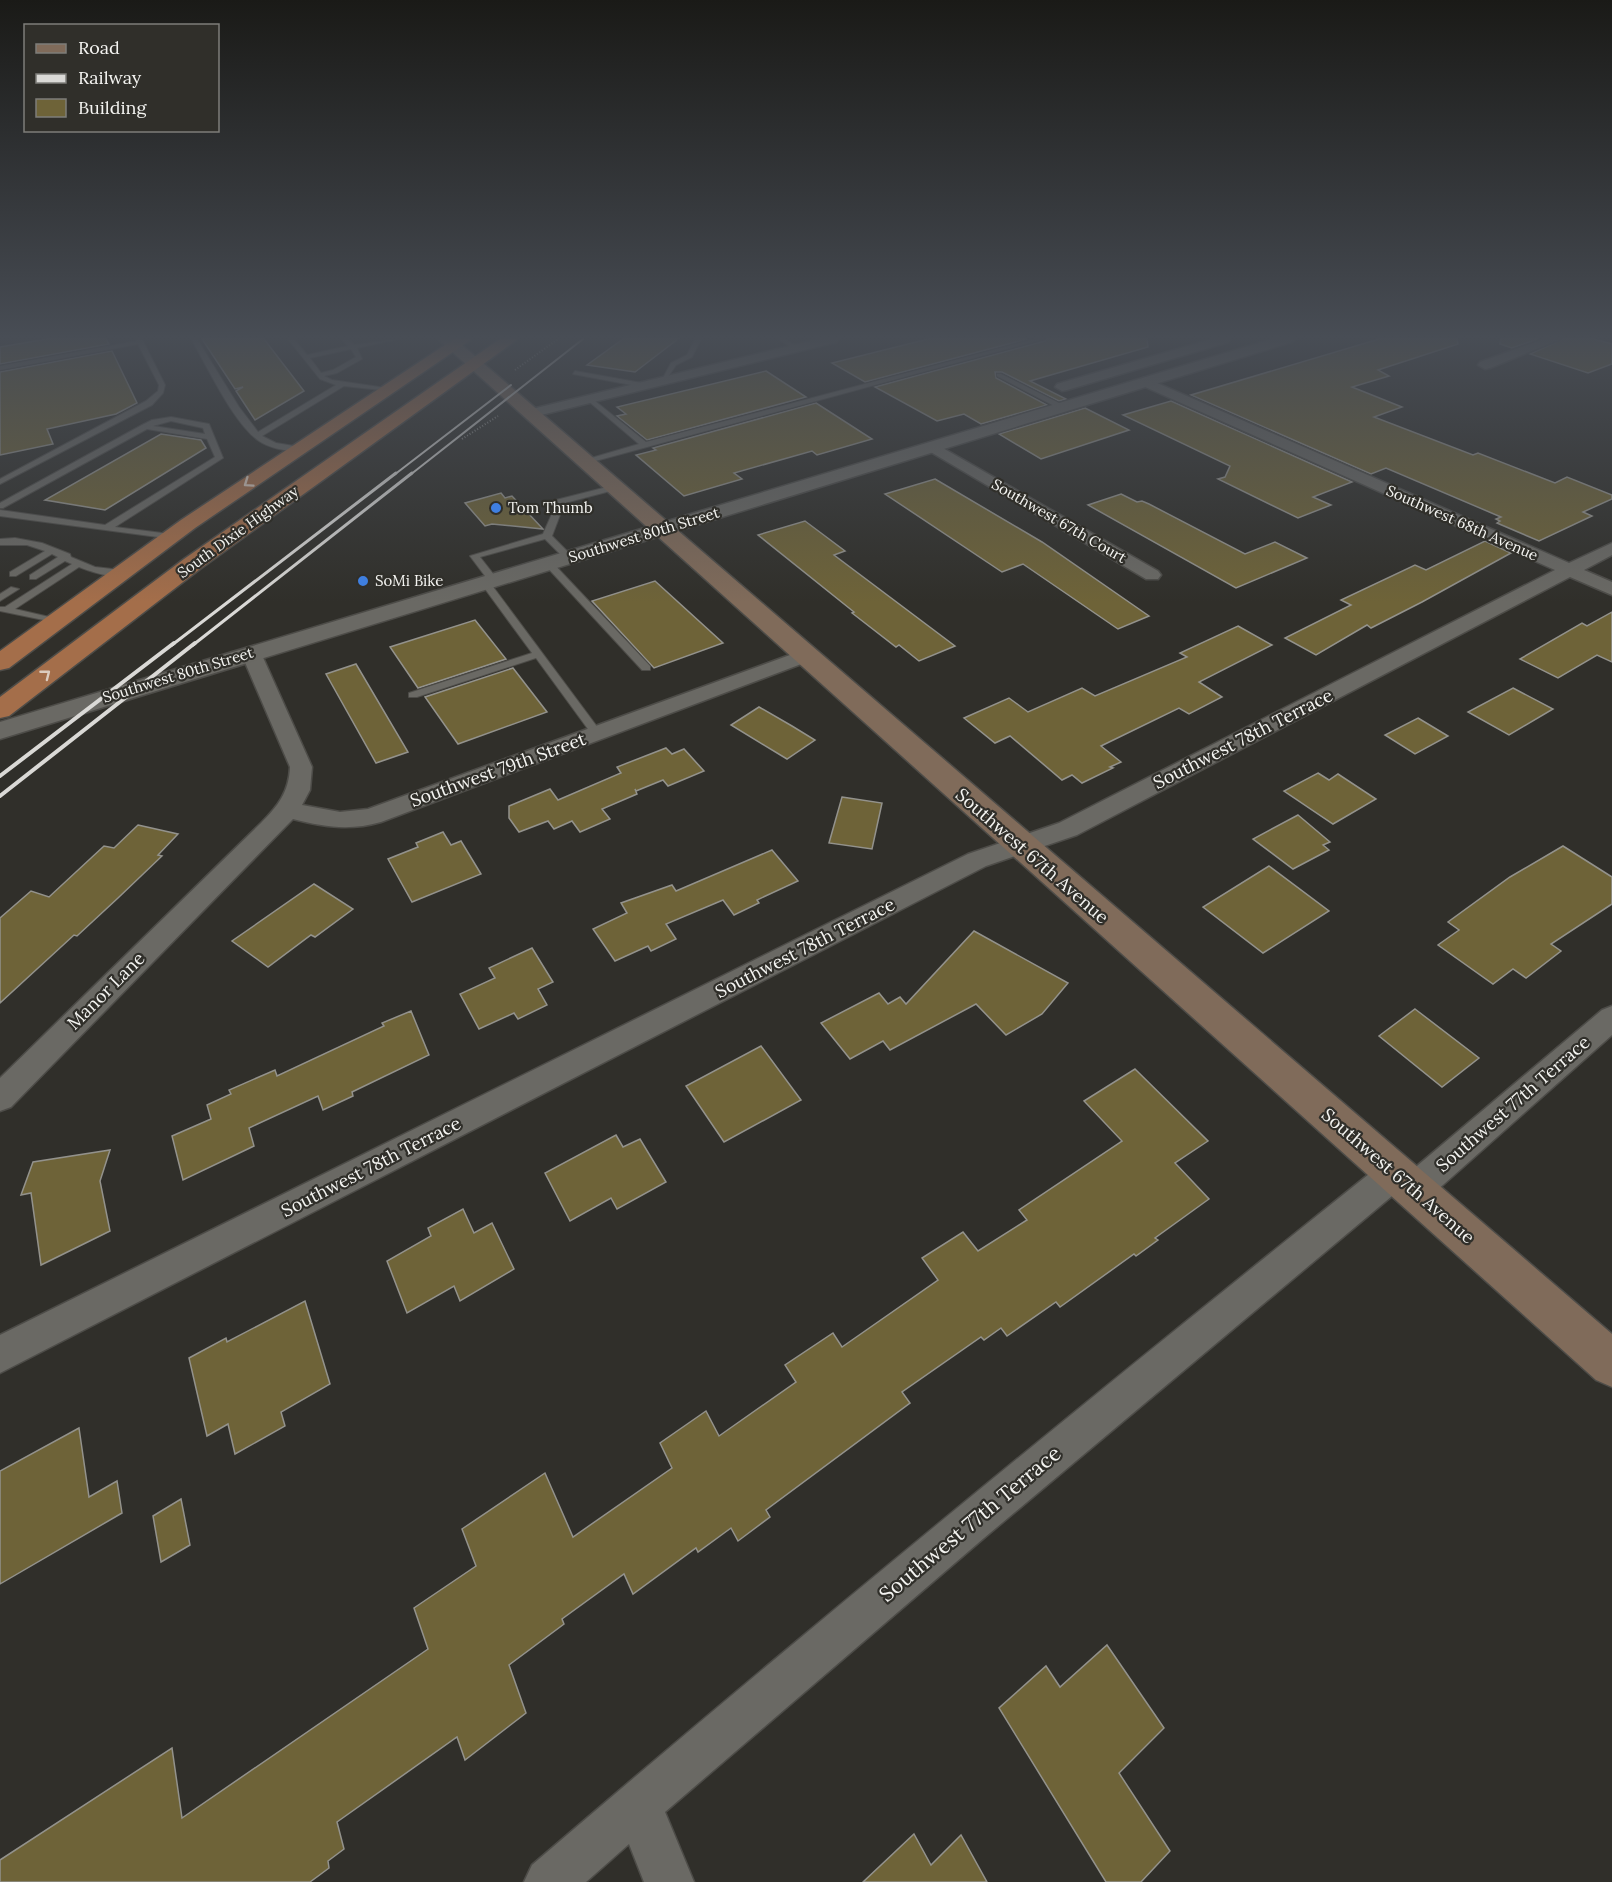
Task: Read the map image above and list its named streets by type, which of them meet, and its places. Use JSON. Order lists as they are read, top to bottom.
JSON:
{
  "streets": {
    "highway": ["South Dixie Highway"],
    "main road": ["Southwest 67th Avenue"],
    "street": [
      "Southwest 67th Court",
      "Southwest 68th Avenue",
      "Southwest 80th Street",
      "Southwest 78th Terrace",
      "Southwest 79th Street",
      "Manor Lane",
      "Southwest 77th Terrace"
    ]
  },
  "crossings": [
    ["Southwest 67th Court", "Southwest 80th Street"],
    ["Southwest 68th Avenue", "Southwest 78th Terrace"],
    ["Southwest 80th Street", "Southwest 67th Avenue"],
    ["Southwest 78th Terrace", "Southwest 67th Avenue"],
    ["Southwest 79th Street", "Southwest 67th Avenue"],
    ["Southwest 79th Street", "Manor Lane"],
    ["Southwest 67th Avenue", "Southwest 77th Terrace"]
  ],
  "places": ["Tom Thumb", "SoMi Bike"],
  "legend": ["Road", "Railway", "Building"]
}
